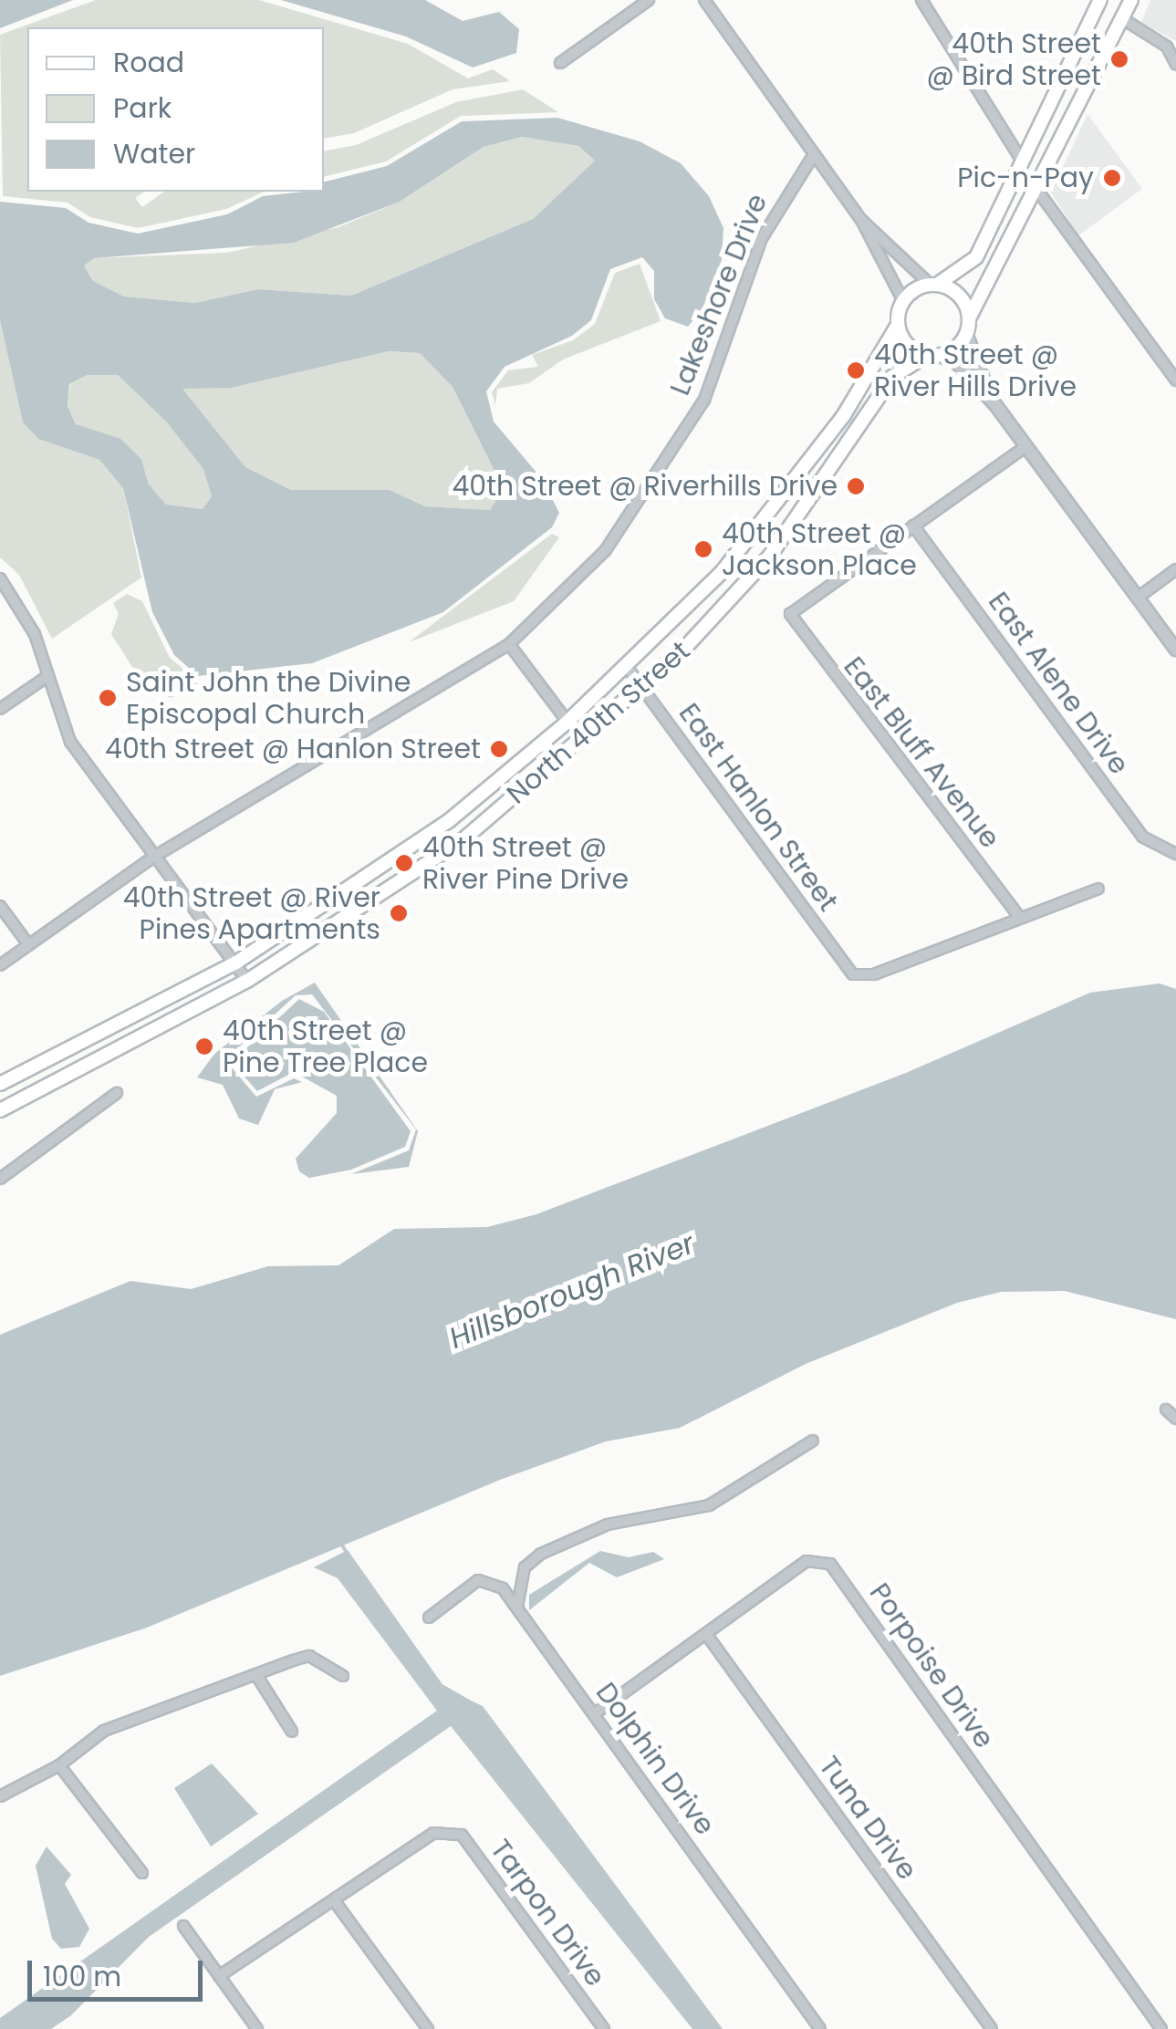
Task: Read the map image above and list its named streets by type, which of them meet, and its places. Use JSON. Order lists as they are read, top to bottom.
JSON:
{
  "streets": {
    "main road": ["North 40th Street"],
    "street": [
      "Lakeshore Drive",
      "East Alene Drive",
      "East Bluff Avenue",
      "East Hanlon Street",
      "Porpoise Drive",
      "Dolphin Drive",
      "Tuna Drive",
      "Tarpon Drive"
    ]
  },
  "crossings": [
    ["East Alene Drive", "East Bluff Avenue"],
    ["North 40th Street", "East Hanlon Street"],
    ["East Bluff Avenue", "East Hanlon Street"],
    ["Porpoise Drive", "Dolphin Drive"],
    ["Porpoise Drive", "Tuna Drive"]
  ],
  "water": ["Hillsborough River"],
  "places": [
    "40th Street @ Bird Street",
    "Pic-n-Pay",
    "40th Street @ River Hills Drive",
    "40th Street @ Riverhills Drive",
    "40th Street @ Jackson Place",
    "Saint John the Divine Episcopal Church",
    "40th Street @ Hanlon Street",
    "40th Street @ River Pine Drive",
    "40th Street @ River Pines Apartments",
    "40th Street @ Pine Tree Place"
  ],
  "legend": ["Road", "Park", "Water"],
  "scale_bar": "100 m"
}
